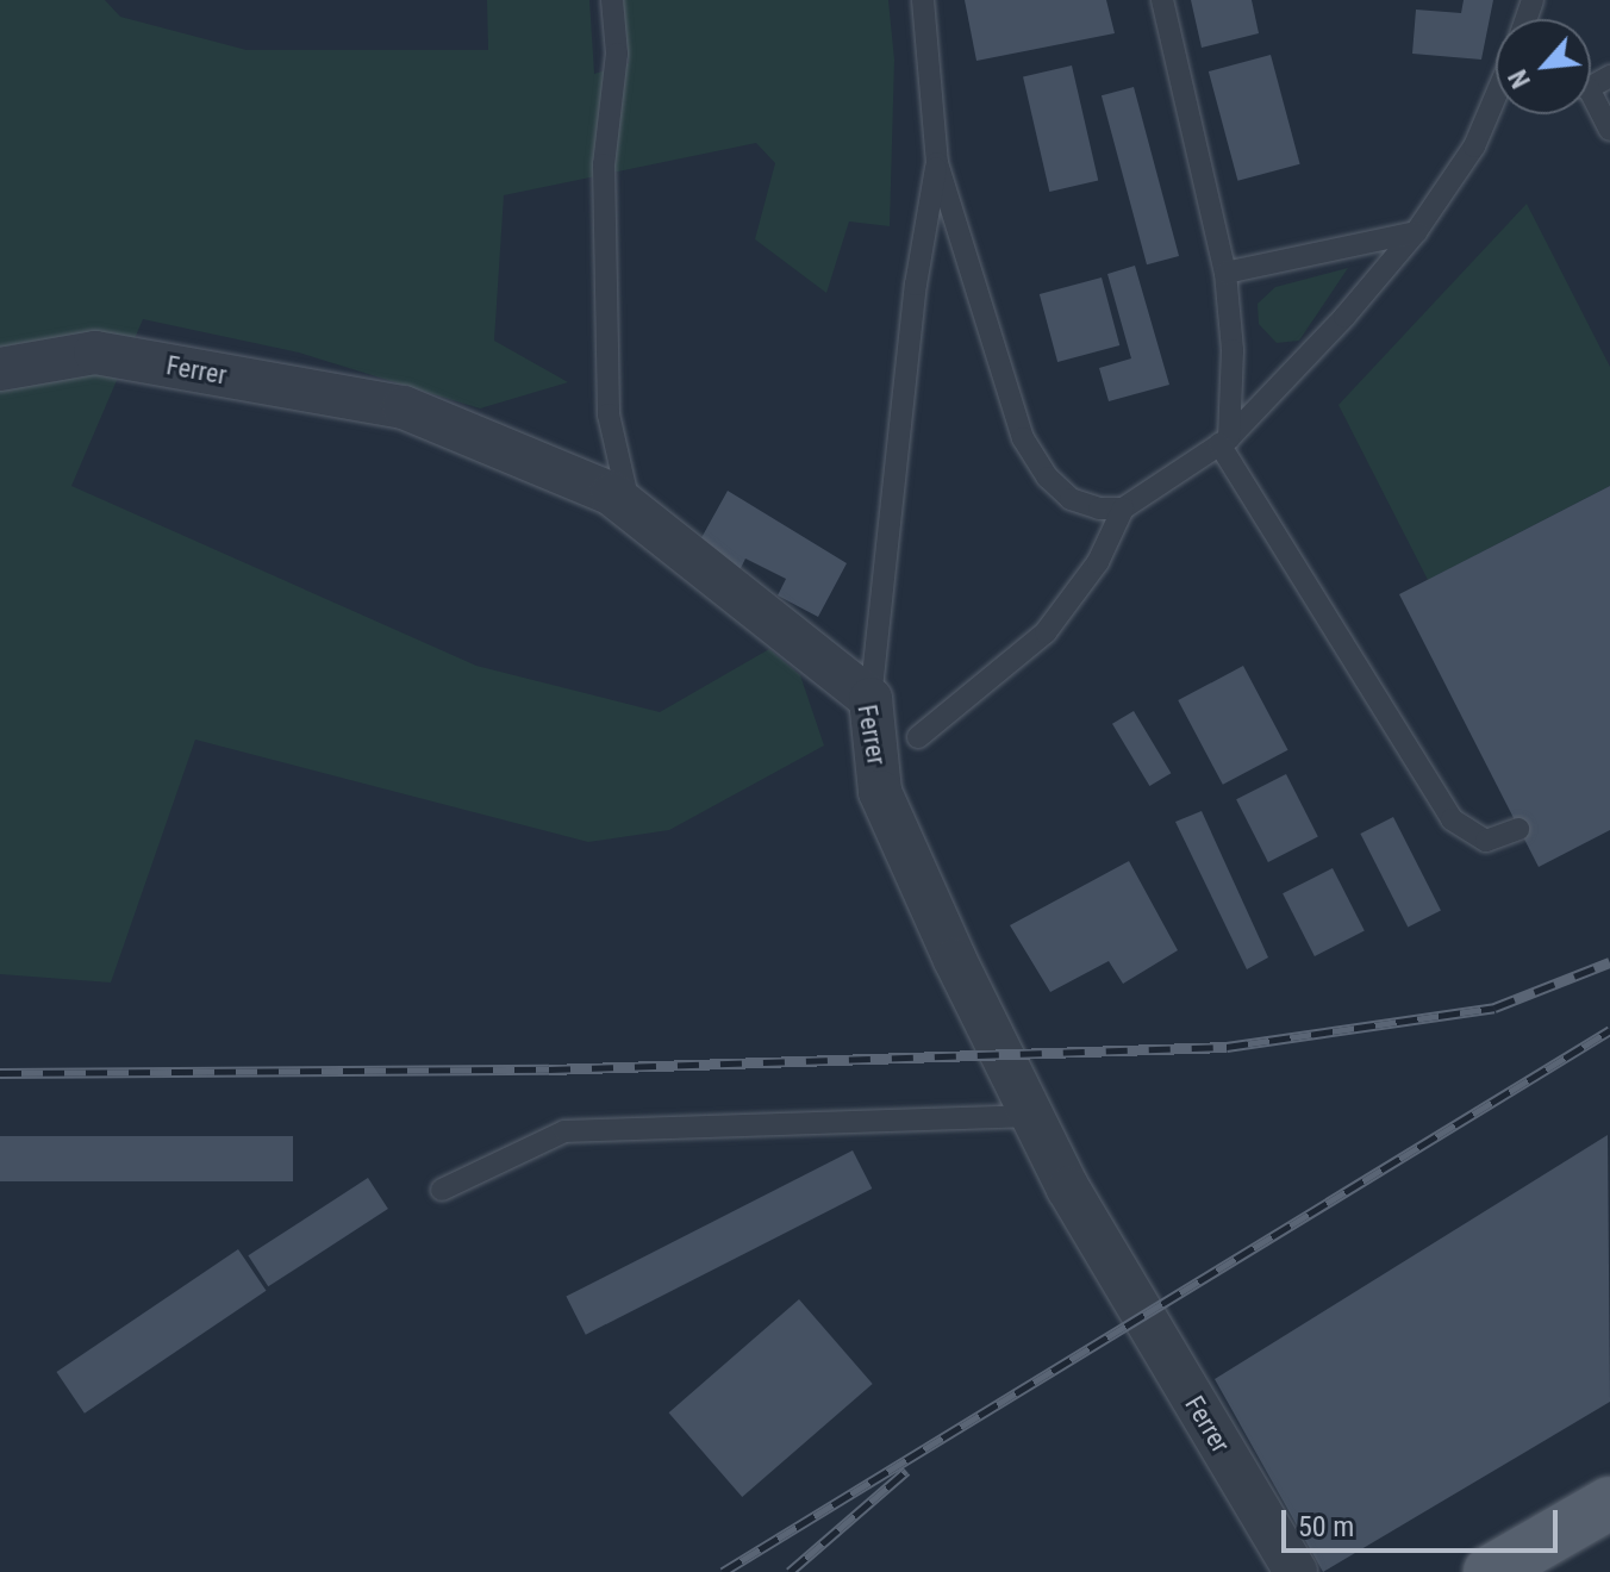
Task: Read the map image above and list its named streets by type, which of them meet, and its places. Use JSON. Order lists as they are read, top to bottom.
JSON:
{
  "streets": {
    "street": ["Ferrer"]
  },
  "scale_bar": "50 m",
  "north": "bottom left"
}
